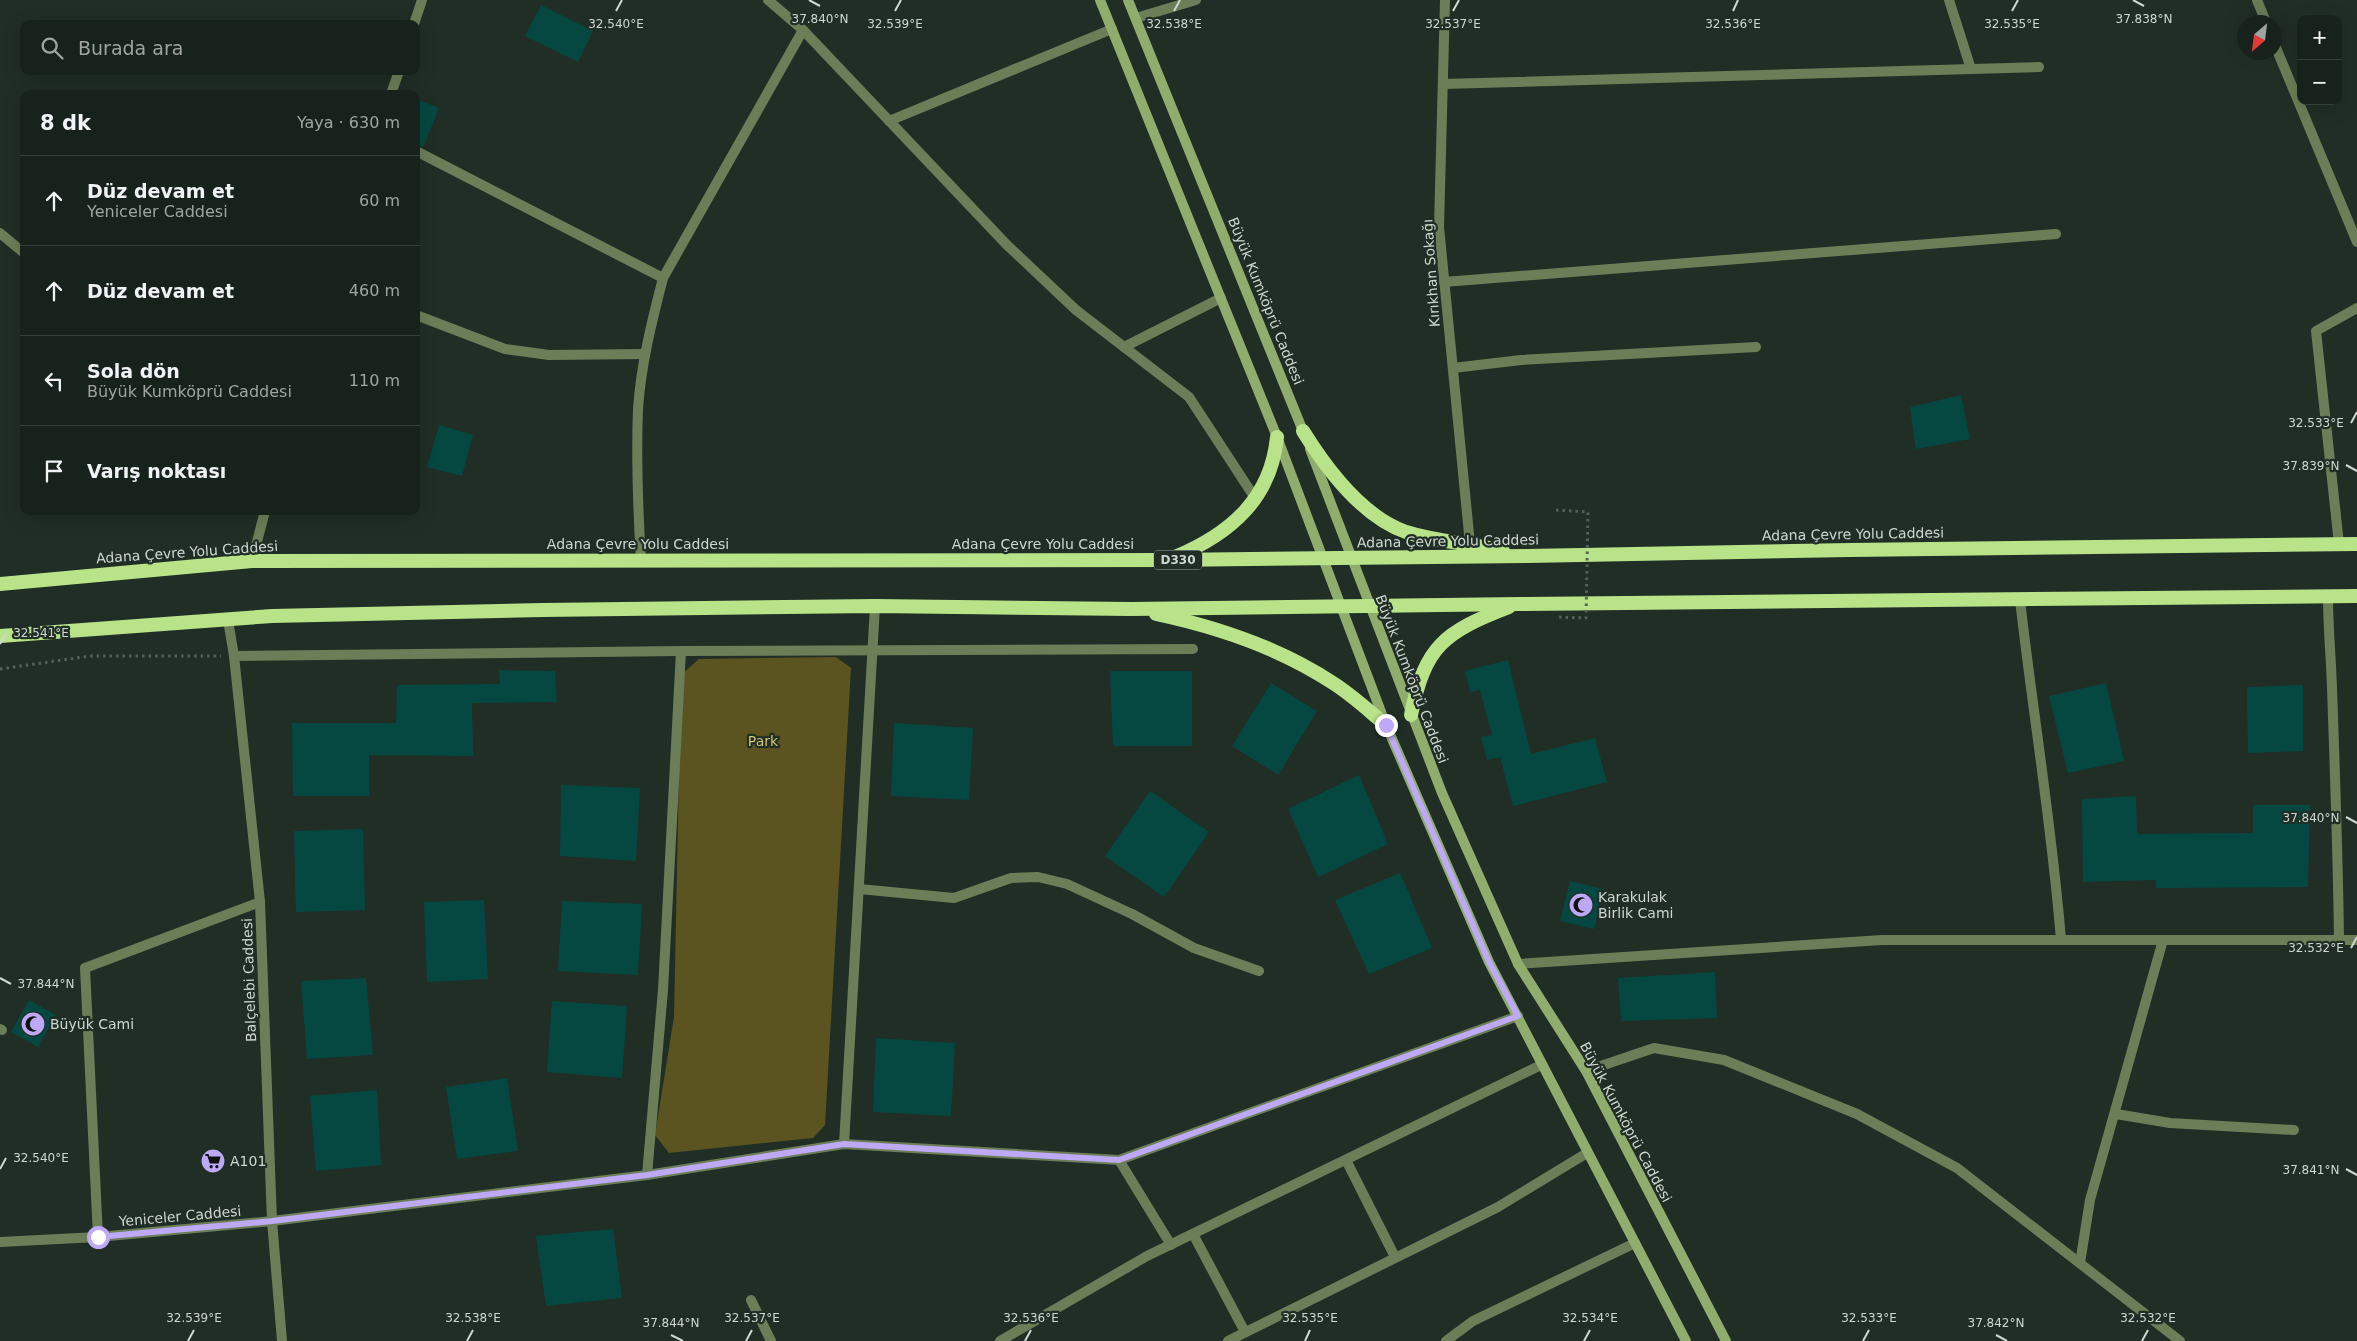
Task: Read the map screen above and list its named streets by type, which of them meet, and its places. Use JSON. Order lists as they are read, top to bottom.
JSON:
{
  "streets": {
    "highway": ["Adana Çevre Yolu Caddesi", "D330"],
    "main road": ["Büyük Kumköprü Caddesi"],
    "street": ["Kırıkhan Sokağı", "Balçelebi Caddesi", "Yeniceler Caddesi"]
  },
  "crossings": [
    ["Büyük Kumköprü Caddesi", "Adana Çevre Yolu Caddesi"],
    ["Balçelebi Caddesi", "Yeniceler Caddesi"]
  ],
  "parks": ["Park"],
  "places": {
    "mosque": ["Karakulak Birlik Cami", "Büyük Cami"],
    "supermarket": ["A101"]
  },
  "north": "bottom left",
  "page": {
    "map_buttons": ["+", "−"],
    "search": "Burada ara",
    "heading": ["8 dk", "Yaya · 630 m"],
    "list": [
      ["Düz devam et", "Yeniceler Caddesi", "60 m"],
      ["Düz devam et", "460 m"],
      ["Sola dön", "Büyük Kumköprü Caddesi", "110 m"],
      "Varış noktası"
    ]
  },
  "coordinates": [
    "37.840°N",
    "37.838°N",
    "32.540°E",
    "32.539°E",
    "32.538°E",
    "32.537°E",
    "32.536°E",
    "32.535°E",
    "32.533°E",
    "37.839°N",
    "32.541°E",
    "32.532°E",
    "37.844°N",
    "37.841°N",
    "32.534°E",
    "37.842°N"
  ]
}
